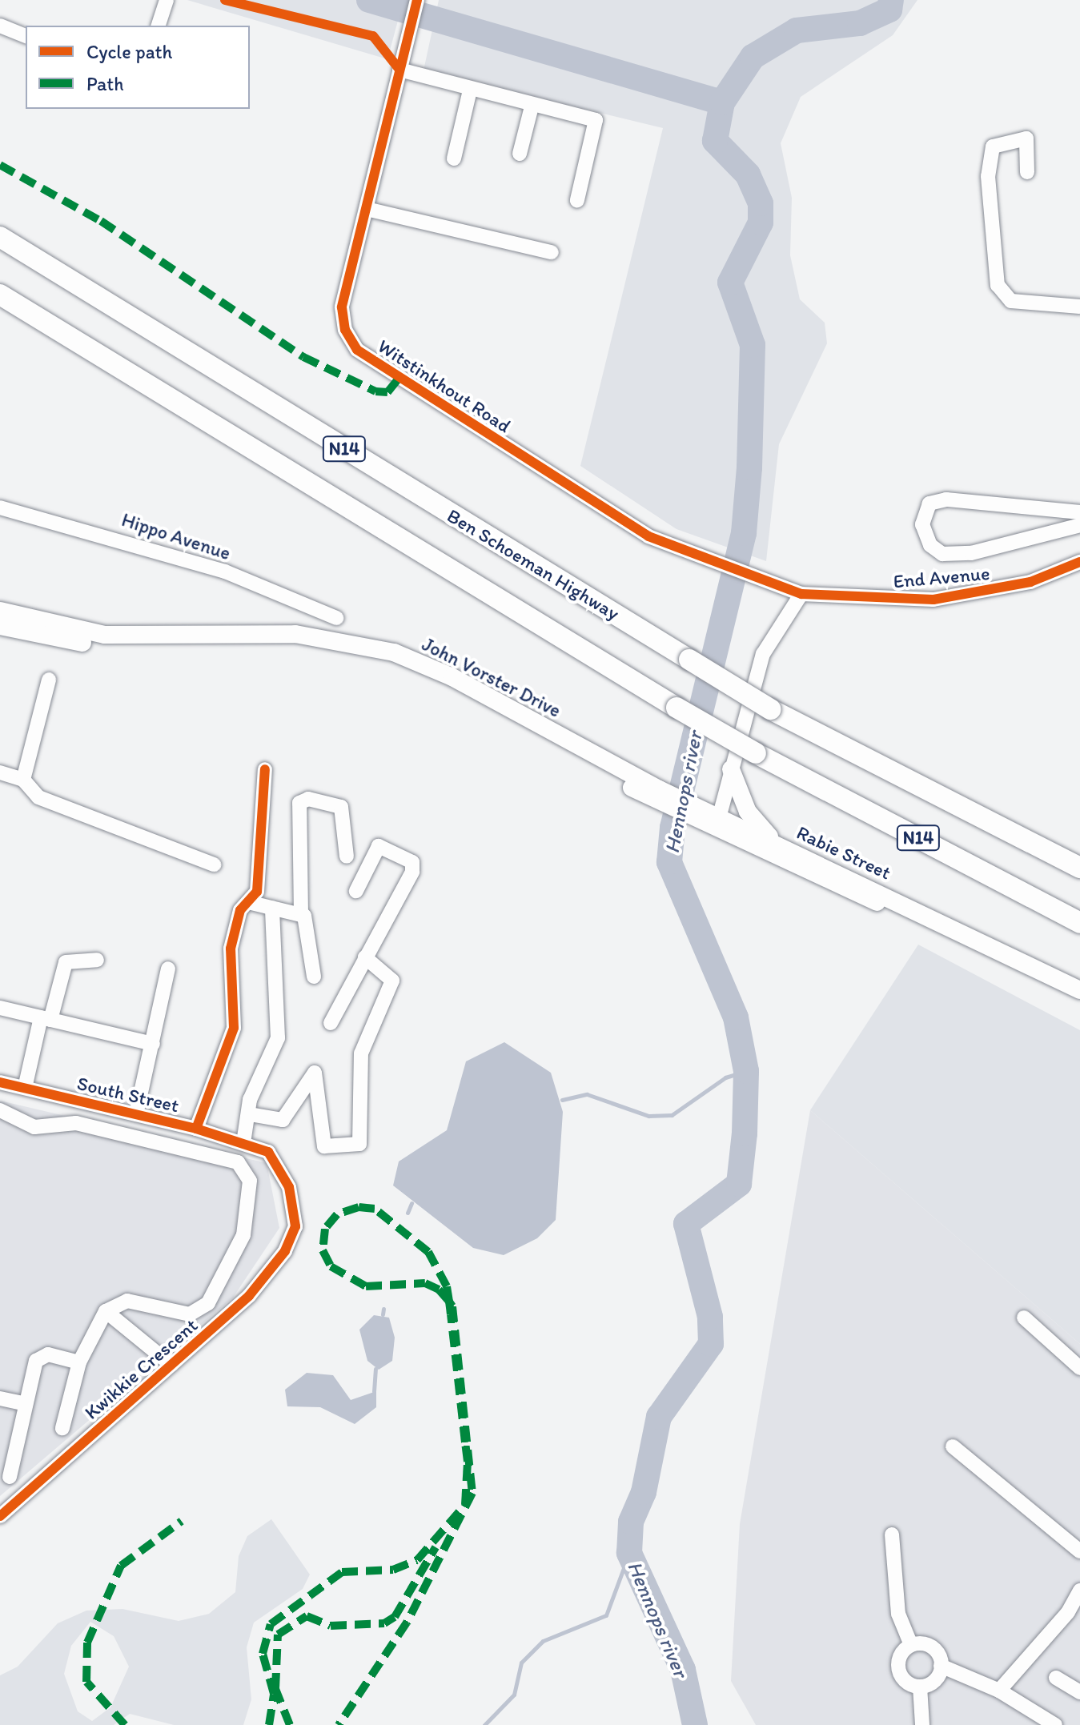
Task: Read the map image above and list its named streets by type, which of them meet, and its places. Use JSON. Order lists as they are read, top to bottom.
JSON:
{
  "streets": {
    "highway": ["N14", "Ben Schoeman Highway"],
    "main road": ["John Vorster Drive", "Rabie Street"],
    "street": [
      "Witstinkhout Road",
      "Hippo Avenue",
      "End Avenue",
      "South Street",
      "Kwikkie Crescent"
    ]
  },
  "crossings": [
    ["Witstinkhout Road", "End Avenue"],
    ["John Vorster Drive", "Rabie Street"],
    ["South Street", "Kwikkie Crescent"]
  ],
  "water": ["Hennops river"],
  "legend": ["Cycle path", "Path"]
}
